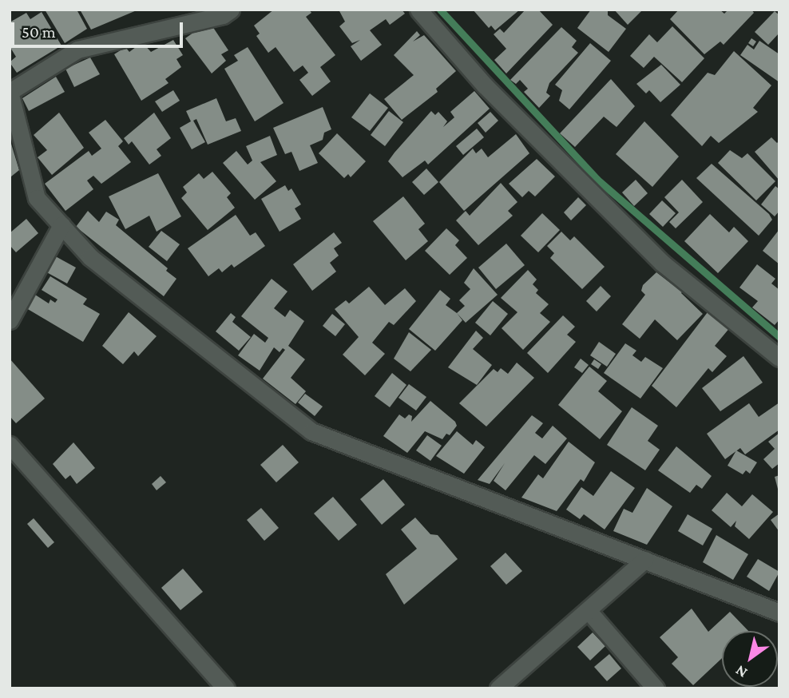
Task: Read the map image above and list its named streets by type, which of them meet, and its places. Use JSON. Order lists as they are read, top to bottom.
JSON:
{
  "scale_bar": "50 m",
  "north": "bottom left"
}
